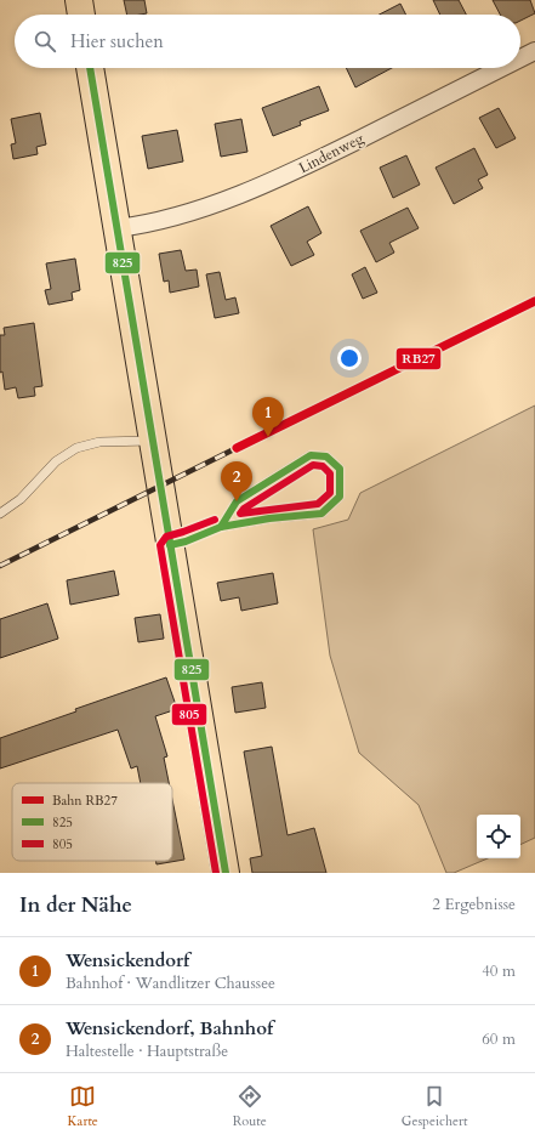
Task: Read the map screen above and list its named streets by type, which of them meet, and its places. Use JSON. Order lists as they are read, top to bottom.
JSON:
{
  "streets": {
    "street": ["Lindenweg"]
  },
  "lines": ["transit line 825", "rail line RB27", "transit line 805"],
  "legend": ["Bahn RB27", "825", "805"],
  "page": {
    "search": "Hier suchen",
    "pins": ["1", "2"],
    "heading": ["In der Nähe", "2 Ergebnisse"],
    "list": [
      {
        "mark": "1",
        "name": "Wensickendorf",
        "note": "Bahnhof · Wandlitzer Chaussee",
        "value": "40 m"
      },
      {
        "mark": "2",
        "name": "Wensickendorf, Bahnhof",
        "note": "Haltestelle · Hauptstraße",
        "value": "60 m"
      }
    ],
    "nav": ["Karte", "Route", "Gespeichert"]
  }
}
